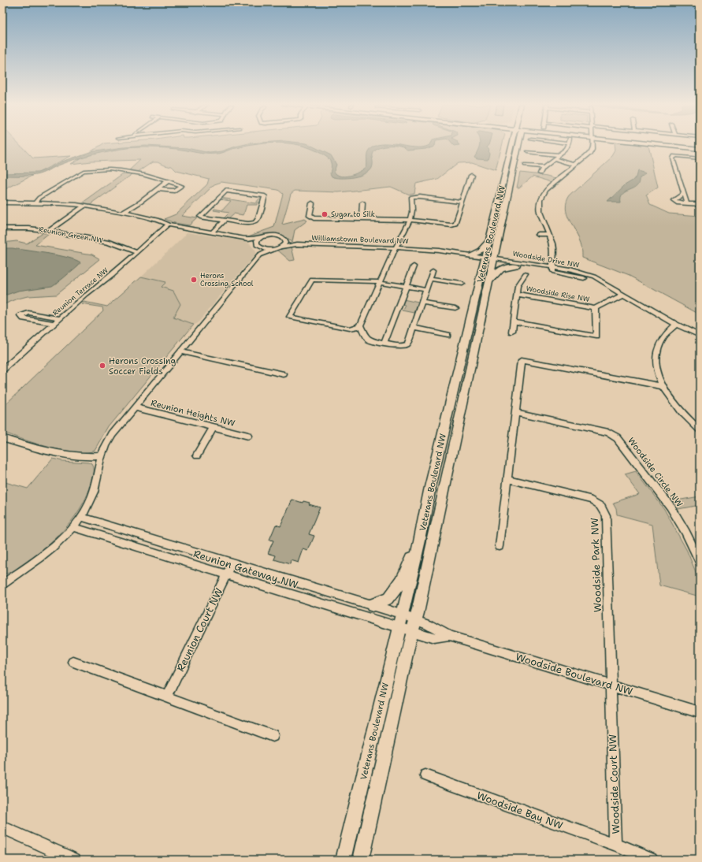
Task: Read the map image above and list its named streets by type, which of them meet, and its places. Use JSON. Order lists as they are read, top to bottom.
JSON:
{
  "streets": {
    "main road": ["Veterans Boulevard NW"],
    "street": [
      "Reunion Green NW",
      "Williamstown Boulevard NW",
      "Woodside Drive NW",
      "Reunion Terrace NW",
      "Woodside Rise NW",
      "Reunion Heights NW",
      "Woodside Circle NW",
      "Woodside Park NW",
      "Reunion Gateway NW",
      "Reunion Court NW",
      "Woodside Boulevard NW",
      "Woodside Court NW",
      "Woodside Bay NW"
    ]
  },
  "crossings": [
    ["Veterans Boulevard NW", "Williamstown Boulevard NW"],
    ["Veterans Boulevard NW", "Woodside Drive NW"],
    ["Veterans Boulevard NW", "Reunion Gateway NW"],
    ["Veterans Boulevard NW", "Woodside Boulevard NW"],
    ["Reunion Green NW", "Reunion Terrace NW"],
    ["Williamstown Boulevard NW", "Woodside Drive NW"],
    ["Woodside Drive NW", "Woodside Rise NW"],
    ["Woodside Park NW", "Woodside Boulevard NW"],
    ["Woodside Park NW", "Woodside Court NW"],
    ["Reunion Gateway NW", "Reunion Court NW"],
    ["Reunion Gateway NW", "Woodside Boulevard NW"],
    ["Woodside Boulevard NW", "Woodside Court NW"],
    ["Woodside Court NW", "Woodside Bay NW"]
  ],
  "places": ["Sugar to Silk", "Herons Crossing School", "Herons Crossing Soccer Fields"]
}
